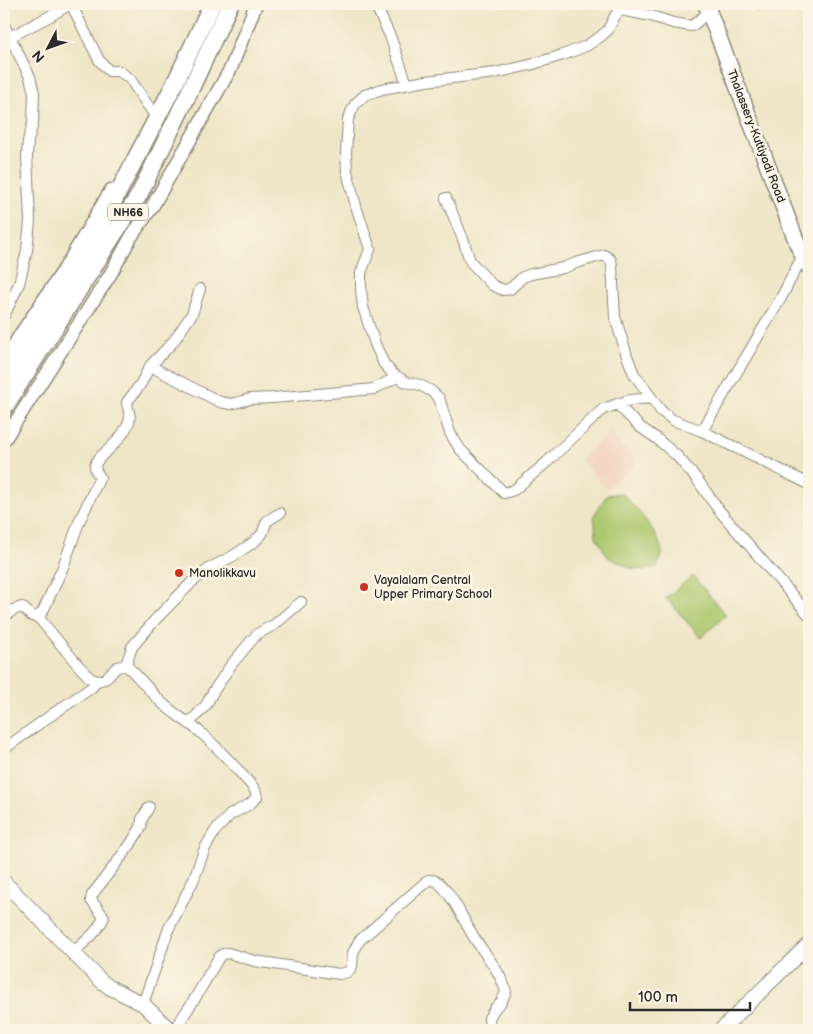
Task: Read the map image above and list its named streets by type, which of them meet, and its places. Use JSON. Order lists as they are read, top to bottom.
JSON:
{
  "streets": {
    "highway": ["NH66"],
    "main road": ["Thalassery-Kuttiyadi Road"]
  },
  "places": ["Manolikkavu", "Vayalalam Central Upper Primary School"],
  "scale_bar": "100 m",
  "north": "bottom left"
}
